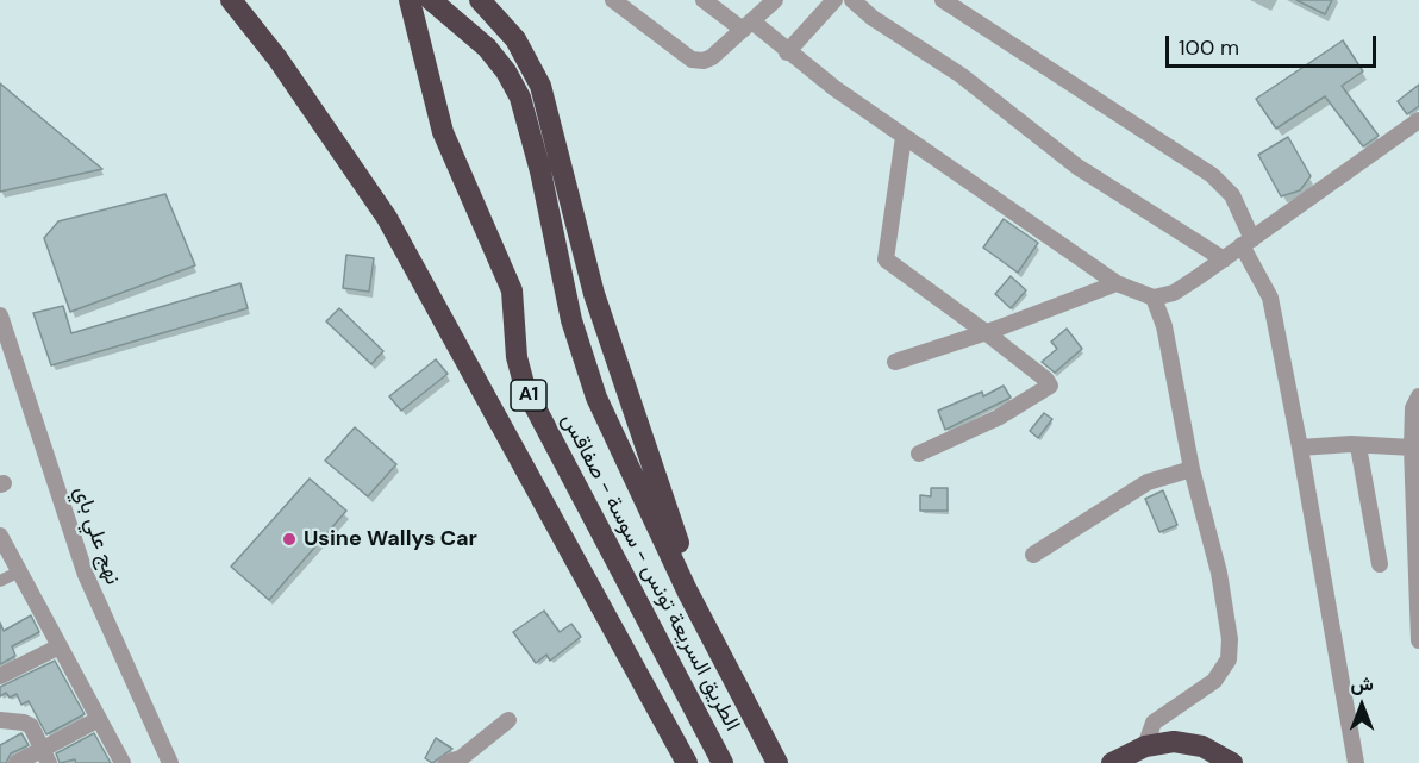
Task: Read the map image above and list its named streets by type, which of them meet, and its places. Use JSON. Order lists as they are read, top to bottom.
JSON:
{
  "streets": {
    "highway": ["A1", "الطريق السريعة تونس - سوسة - صفاقس"],
    "street": ["نهج علي باي"]
  },
  "places": ["Usine Wallys Car"],
  "scale_bar": "100 m",
  "north": "top"
}
